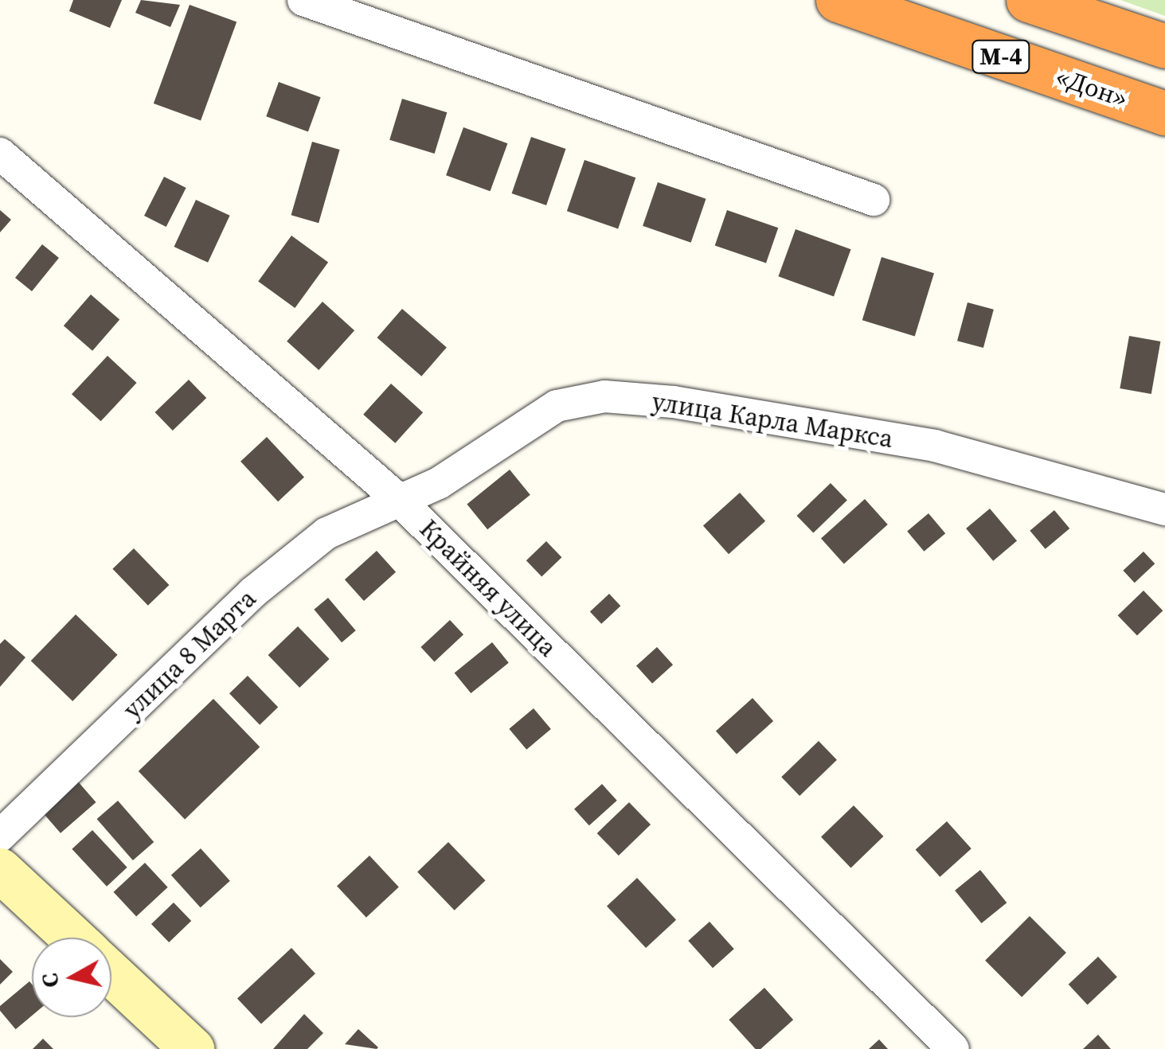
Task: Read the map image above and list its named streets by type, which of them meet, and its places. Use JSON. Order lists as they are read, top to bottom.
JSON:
{
  "streets": {
    "highway": ["М-4", "«Дон»"],
    "street": ["улица Карла Маркса", "Крайняя улица", "улица 8 Марта"]
  },
  "crossings": [
    ["улица Карла Маркса", "Крайняя улица"],
    ["улица Карла Маркса", "улица 8 Марта"],
    ["Крайняя улица", "улица 8 Марта"]
  ],
  "north": "left"
}
